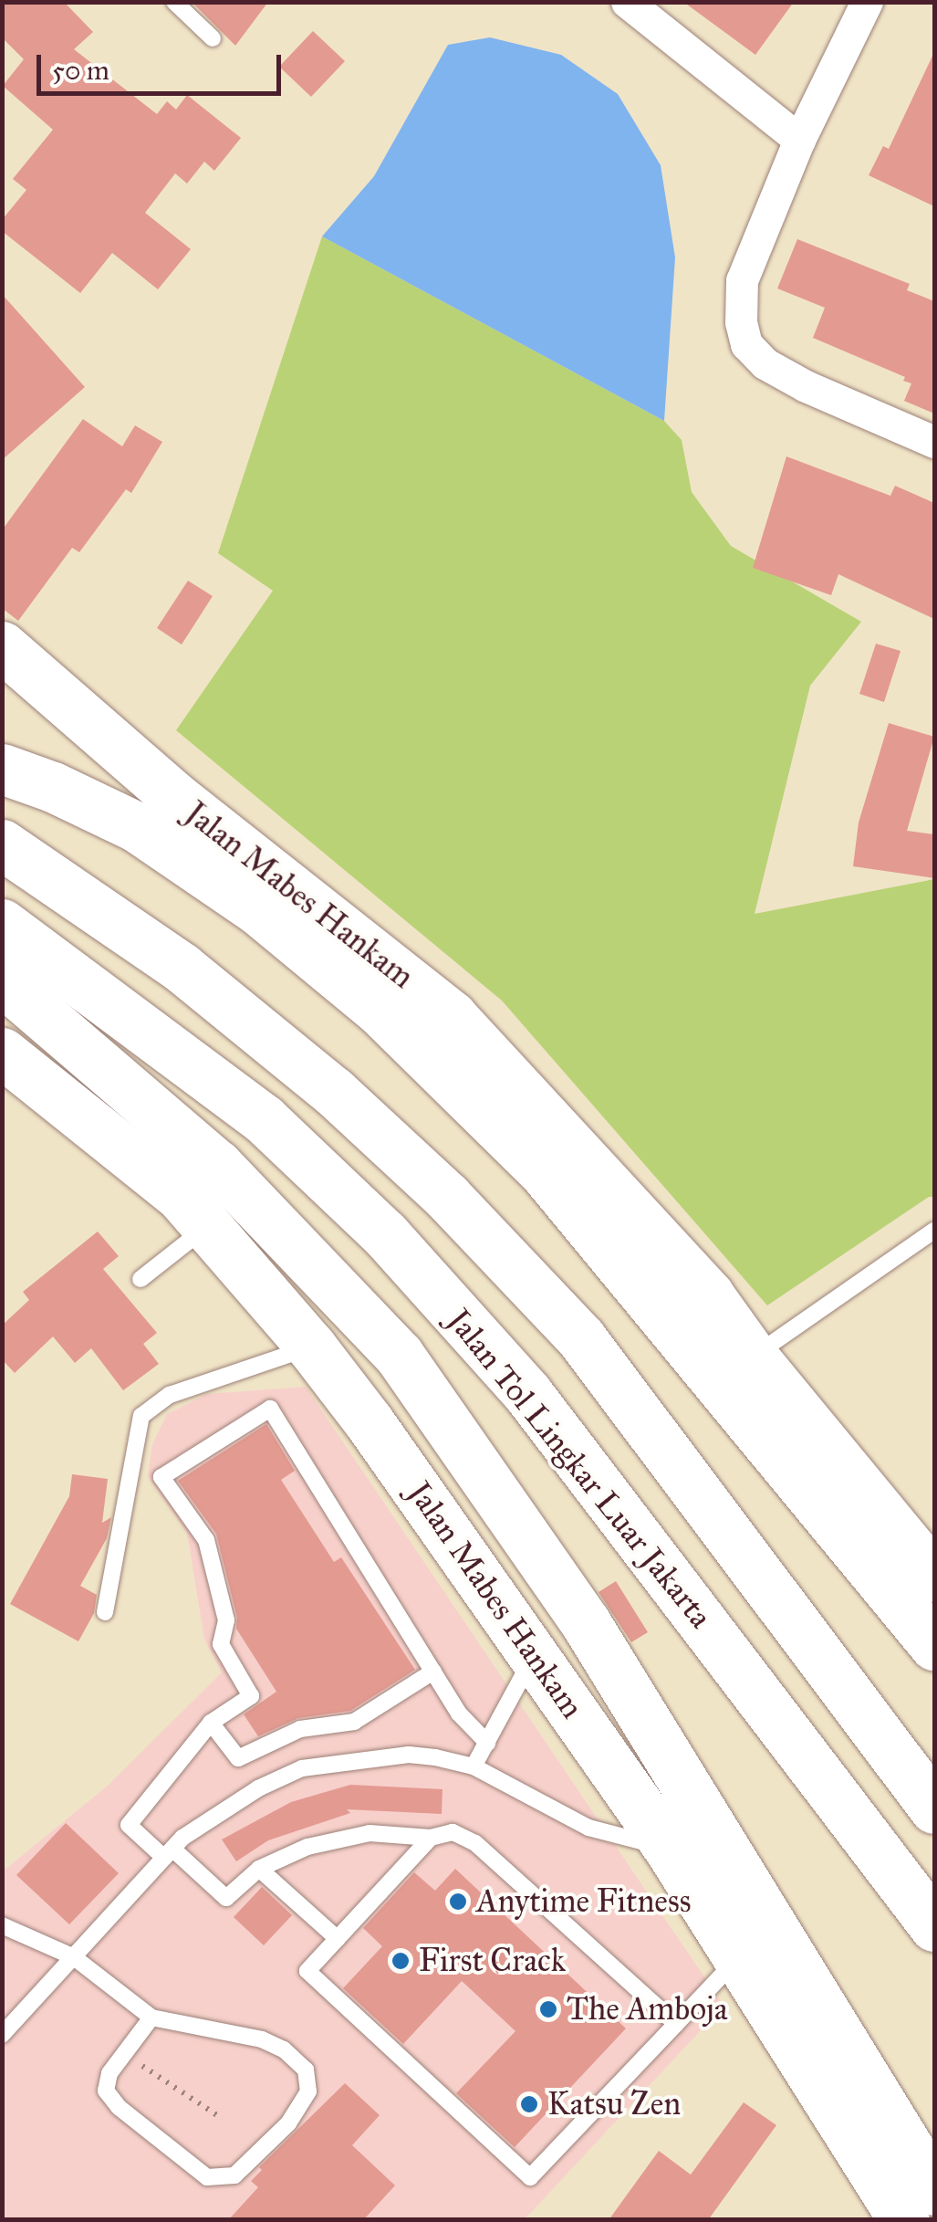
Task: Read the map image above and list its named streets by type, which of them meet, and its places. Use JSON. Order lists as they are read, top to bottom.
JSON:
{
  "streets": {
    "main road": ["Jalan Mabes Hankam", "Jalan Tol Lingkar Luar Jakarta"]
  },
  "places": [
    "Anytime Fitness",
    "First Crack",
    "The Amboja",
    "Katsu Zen"
  ],
  "scale_bar": "50 m"
}
